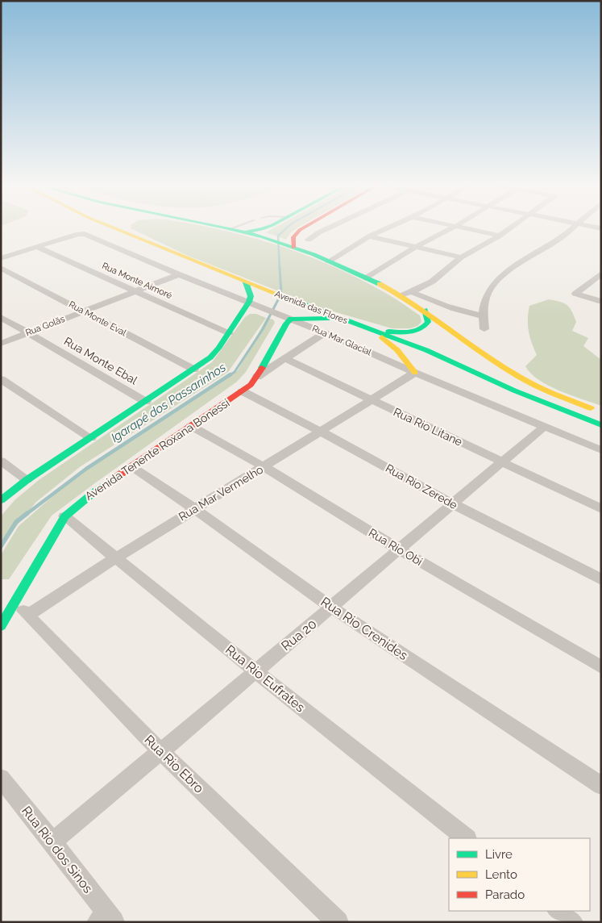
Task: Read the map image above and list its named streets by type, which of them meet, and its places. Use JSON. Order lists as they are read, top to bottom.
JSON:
{
  "streets": {
    "main road": ["Avenida das Flores", "Avenida Tenente Roxana Bonessi"],
    "street": [
      "Rua Monte Aimoré",
      "Rua Monte Eval",
      "Rua Golãs",
      "Rua Mar Glacial",
      "Rua Monte Ebal",
      "Rua Rio Litane",
      "Rua Rio Zerede",
      "Rua Mar Vermelho",
      "Rua Rio Obi",
      "Rua Rio Crenides",
      "Rua 20",
      "Rua Rio Eufrates",
      "Rua Rio Ebro",
      "Rua Rio dos Sinos"
    ]
  },
  "crossings": [
    ["Rua Monte Aimoré", "Rua Golãs"],
    ["Rua Monte Aimoré", "Rua Mar Glacial"],
    ["Rua Monte Eval", "Rua Golãs"],
    ["Rua Golãs", "Rua Mar Glacial"],
    ["Rua Golãs", "Rua Monte Ebal"],
    ["Rua Mar Glacial", "Avenida Tenente Roxana Bonessi"],
    ["Rua Mar Glacial", "Rua Mar Vermelho"],
    ["Rua Mar Glacial", "Rua 20"],
    ["Rua Rio Litane", "Rua Mar Vermelho"],
    ["Rua Rio Litane", "Rua 20"],
    ["Avenida Tenente Roxana Bonessi", "Rua Rio Zerede"],
    ["Avenida Tenente Roxana Bonessi", "Rua Rio Obi"],
    ["Avenida Tenente Roxana Bonessi", "Rua Rio Crenides"],
    ["Avenida Tenente Roxana Bonessi", "Rua Rio Eufrates"],
    ["Avenida Tenente Roxana Bonessi", "Rua Rio Ebro"],
    ["Rua Rio Zerede", "Rua Mar Vermelho"],
    ["Rua Rio Zerede", "Rua 20"],
    ["Rua Mar Vermelho", "Rua Rio Obi"],
    ["Rua Mar Vermelho", "Rua Rio Crenides"],
    ["Rua Mar Vermelho", "Rua Rio Eufrates"],
    ["Rua Mar Vermelho", "Rua Rio Ebro"],
    ["Rua Rio Obi", "Rua 20"],
    ["Rua Rio Crenides", "Rua 20"],
    ["Rua 20", "Rua Rio Eufrates"],
    ["Rua 20", "Rua Rio Ebro"],
    ["Rua 20", "Rua Rio dos Sinos"]
  ],
  "water": ["Igarapé dos Passarinhos"],
  "legend": ["Livre", "Lento", "Parado"]
}
